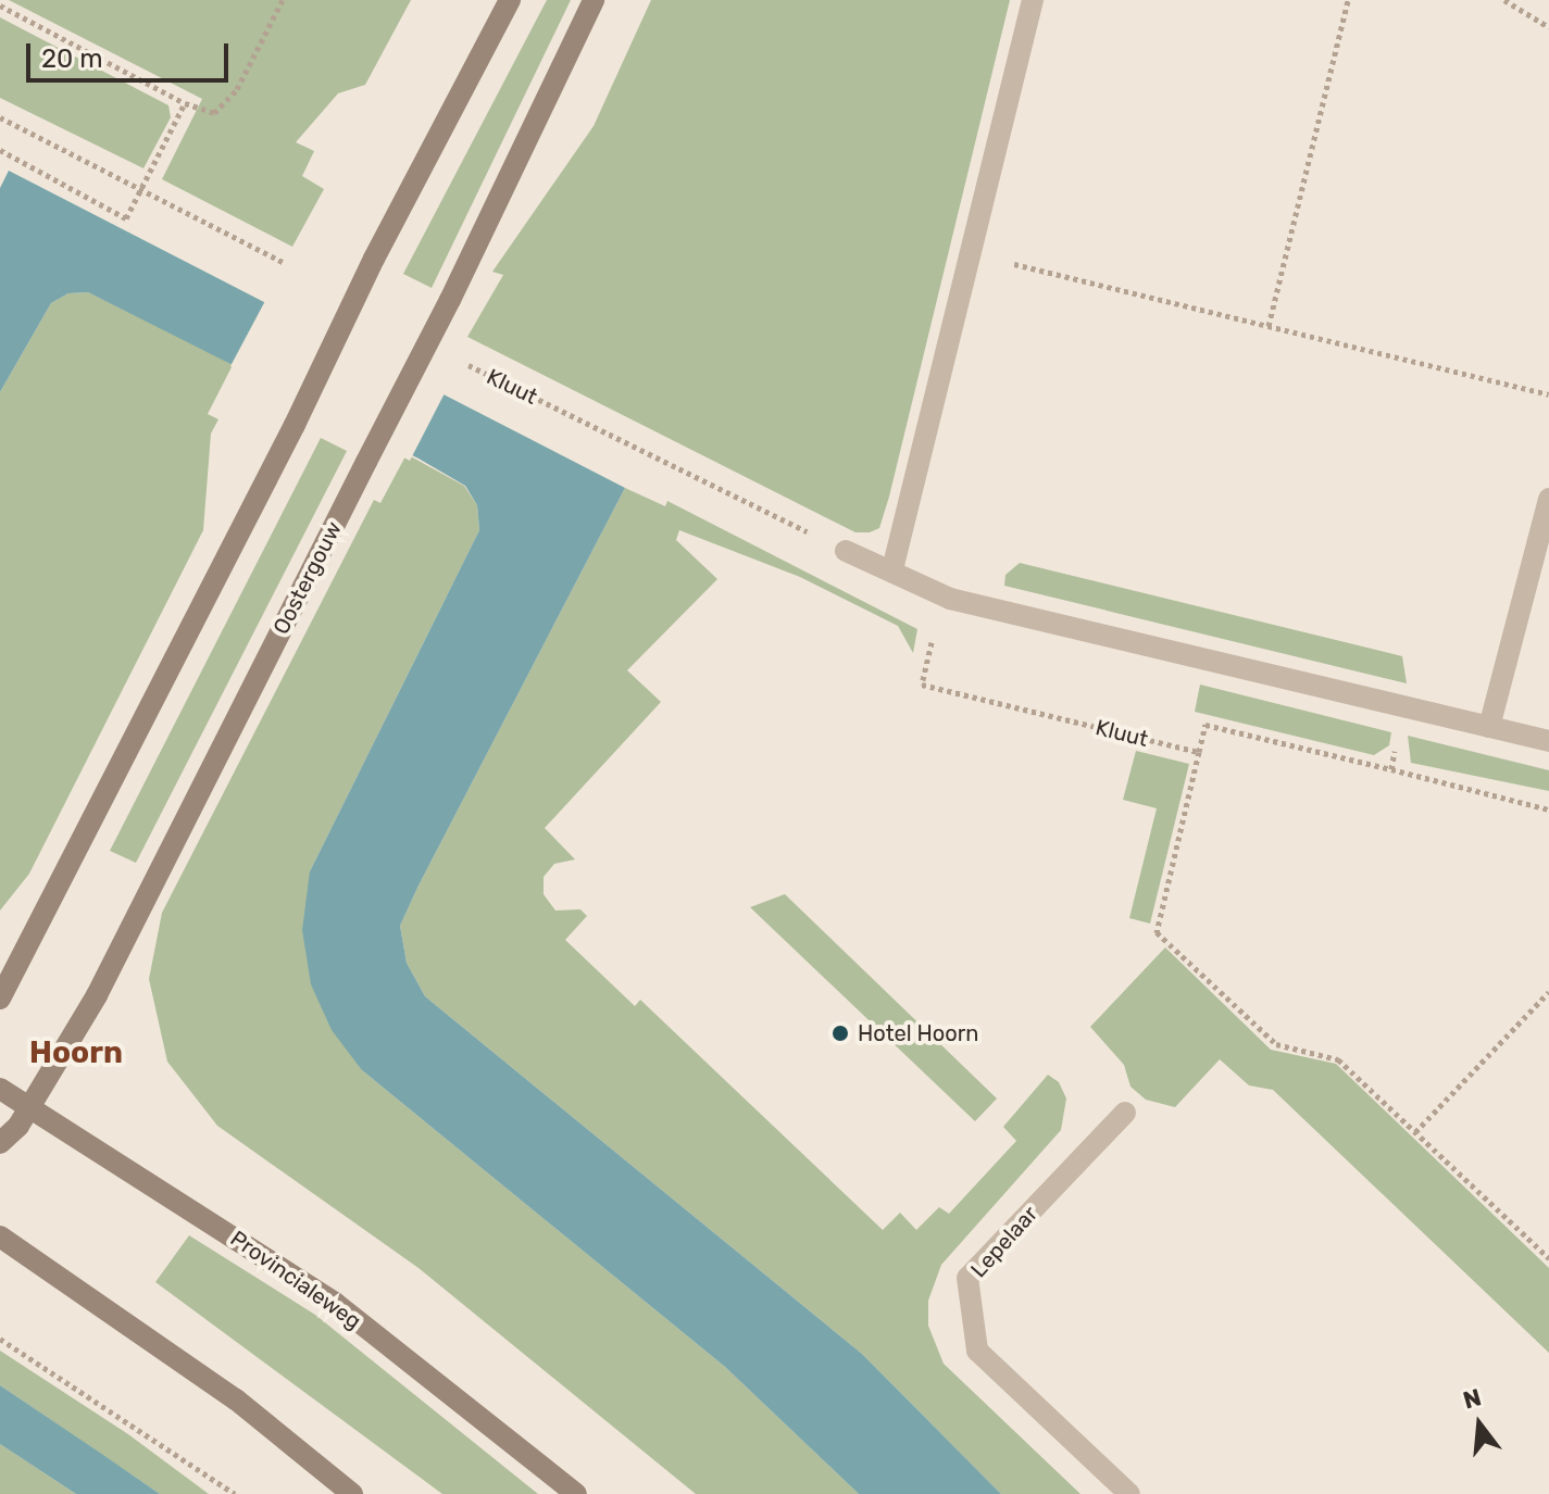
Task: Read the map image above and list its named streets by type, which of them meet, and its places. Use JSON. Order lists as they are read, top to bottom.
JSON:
{
  "streets": {
    "main road": ["Oostergouw", "Provincialeweg"],
    "street": ["Lepelaar"],
    "path": ["Kluut"]
  },
  "crossings": [
    ["Oostergouw", "Provincialeweg"]
  ],
  "districts": ["Hoorn"],
  "places": ["Hotel Hoorn"],
  "scale_bar": "20 m",
  "north": "top"
}
